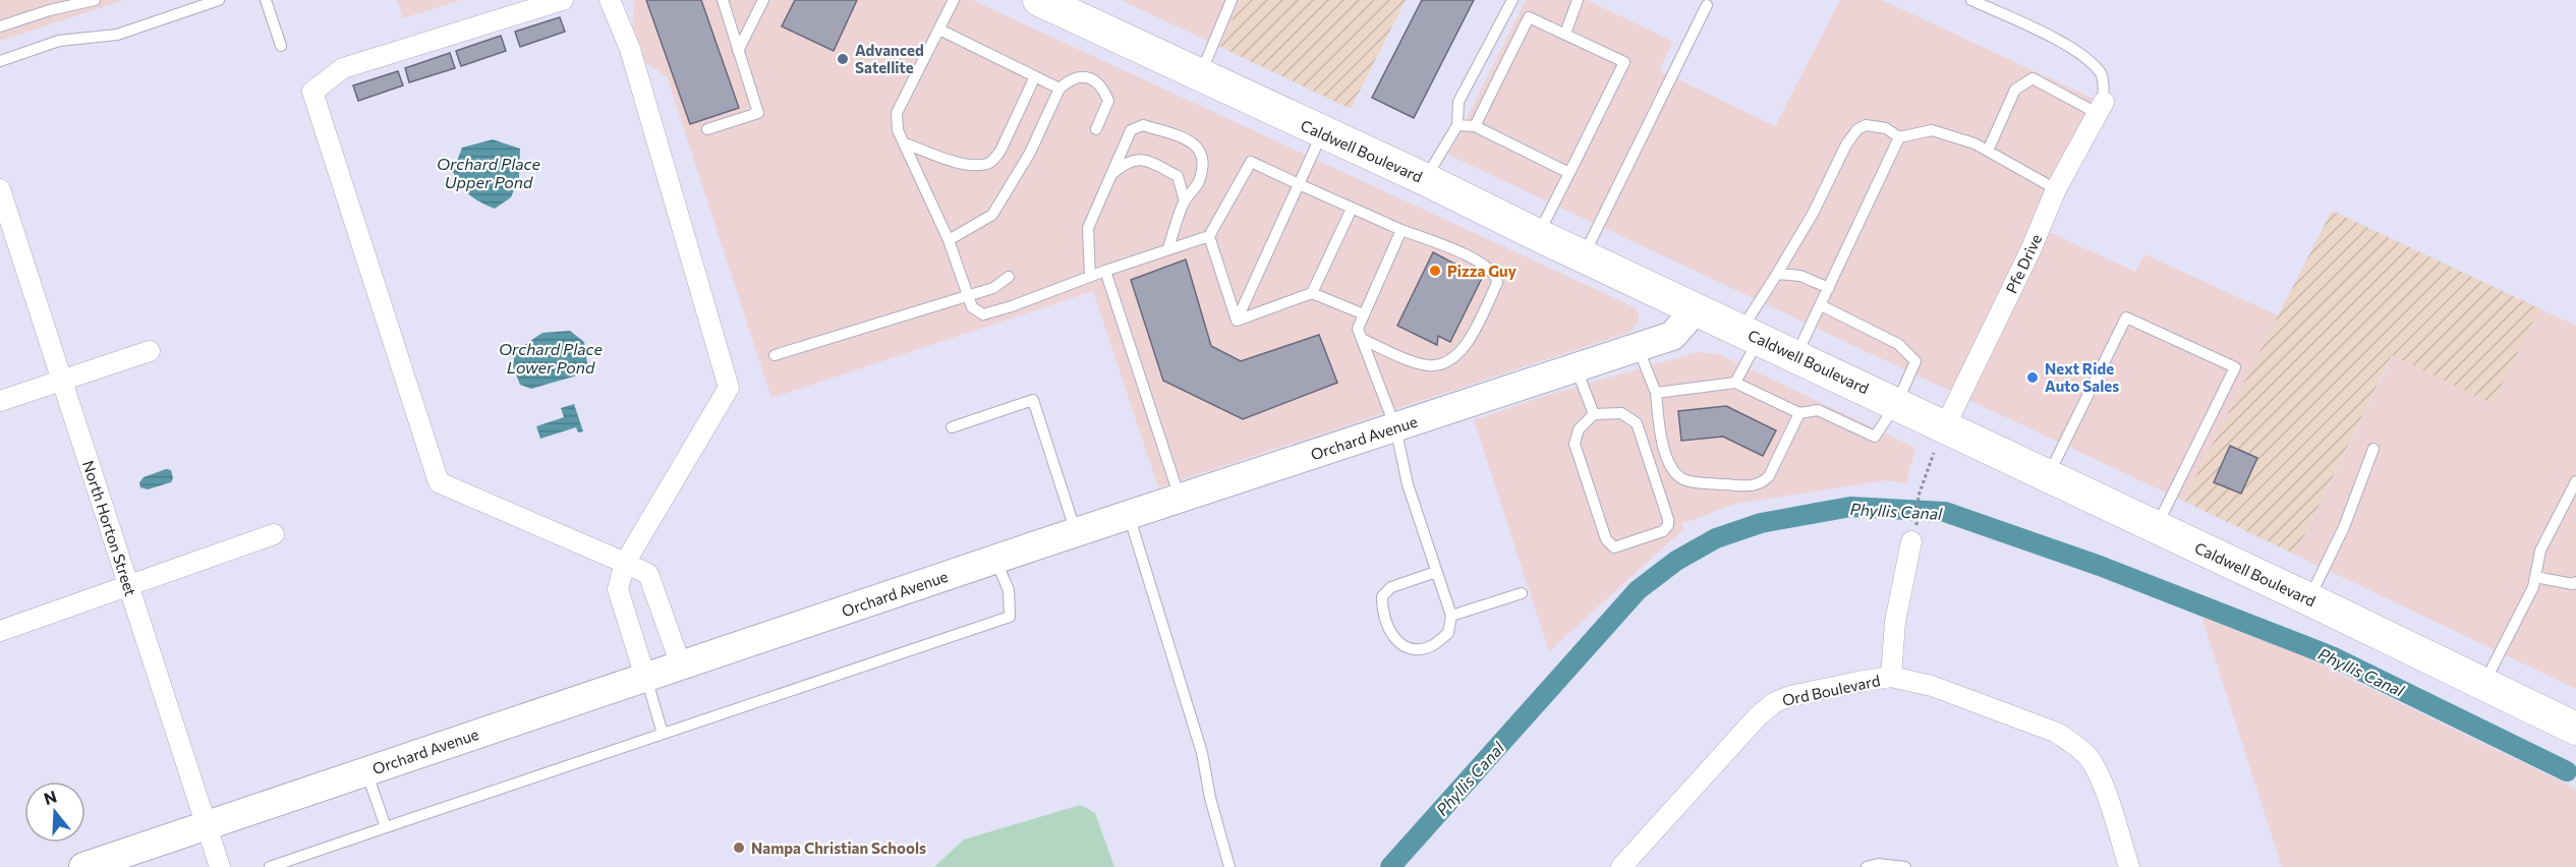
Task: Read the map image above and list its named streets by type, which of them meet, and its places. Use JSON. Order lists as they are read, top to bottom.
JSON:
{
  "streets": {
    "main road": ["Caldwell Boulevard"],
    "street": [
      "Pfe Drive",
      "Orchard Avenue",
      "North Horton Street",
      "Ord Boulevard"
    ]
  },
  "crossings": [
    ["Caldwell Boulevard", "Pfe Drive"],
    ["Caldwell Boulevard", "Orchard Avenue"],
    ["Orchard Avenue", "North Horton Street"]
  ],
  "water": ["Orchard Place Upper Pond", "Orchard Place Lower Pond", "Phyllis Canal"],
  "places": [
    "Advanced Satellite",
    "Pizza Guy",
    "Next Ride Auto Sales",
    "Nampa Christian Schools"
  ],
  "north": "top"
}
